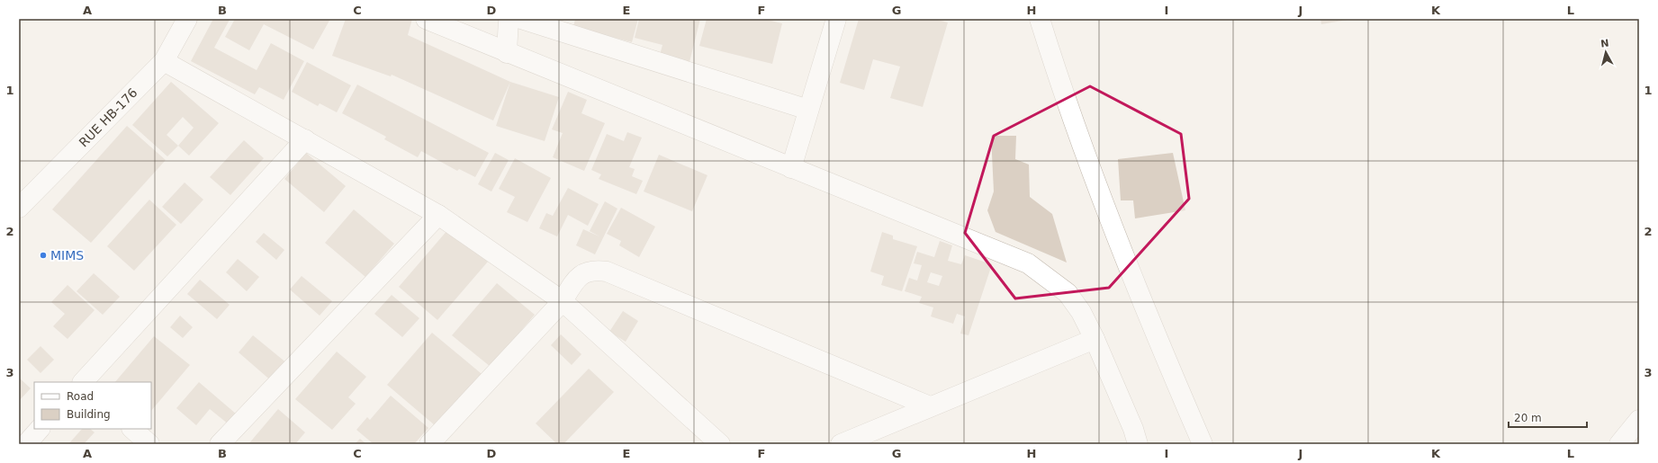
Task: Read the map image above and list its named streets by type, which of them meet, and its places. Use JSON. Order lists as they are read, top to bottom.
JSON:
{
  "streets": {
    "street": ["RUE HB-176"]
  },
  "places": ["MIMS"],
  "legend": ["Road", "Building"],
  "scale_bar": "20 m",
  "north": "top",
  "grid": {
    "columns": [
      "A",
      "B",
      "C",
      "D",
      "E",
      "F",
      "G",
      "H",
      "I",
      "J",
      "K",
      "L"
    ],
    "rows": ["1", "2", "3"]
  }
}
